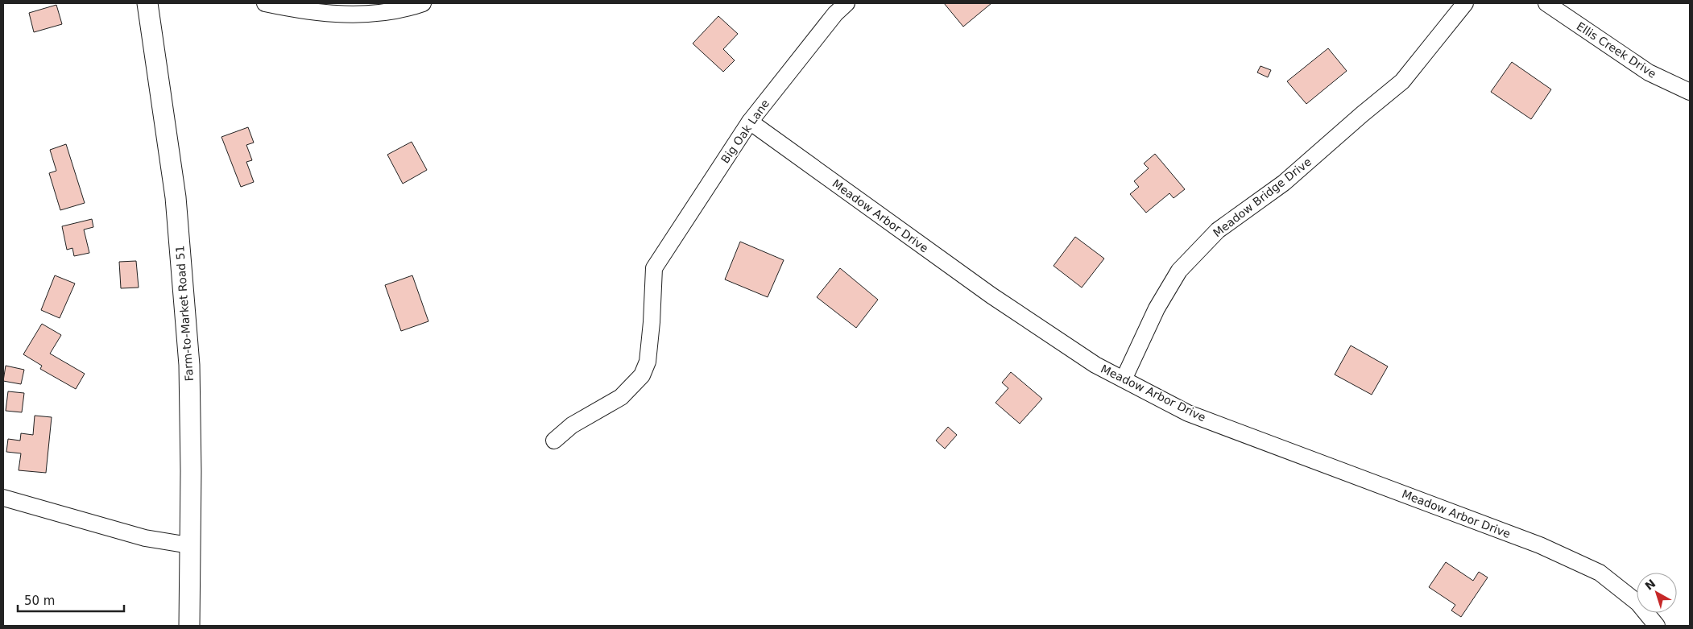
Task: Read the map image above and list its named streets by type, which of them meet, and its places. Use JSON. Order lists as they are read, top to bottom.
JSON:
{
  "streets": {
    "main road": ["Farm-to-Market Road 51"],
    "street": [
      "Ellis Creek Drive",
      "Big Oak Lane",
      "Meadow Bridge Drive",
      "Meadow Arbor Drive"
    ]
  },
  "crossings": [
    ["Big Oak Lane", "Meadow Arbor Drive"],
    ["Meadow Bridge Drive", "Meadow Arbor Drive"]
  ],
  "scale_bar": "50 m",
  "north": "top left"
}
